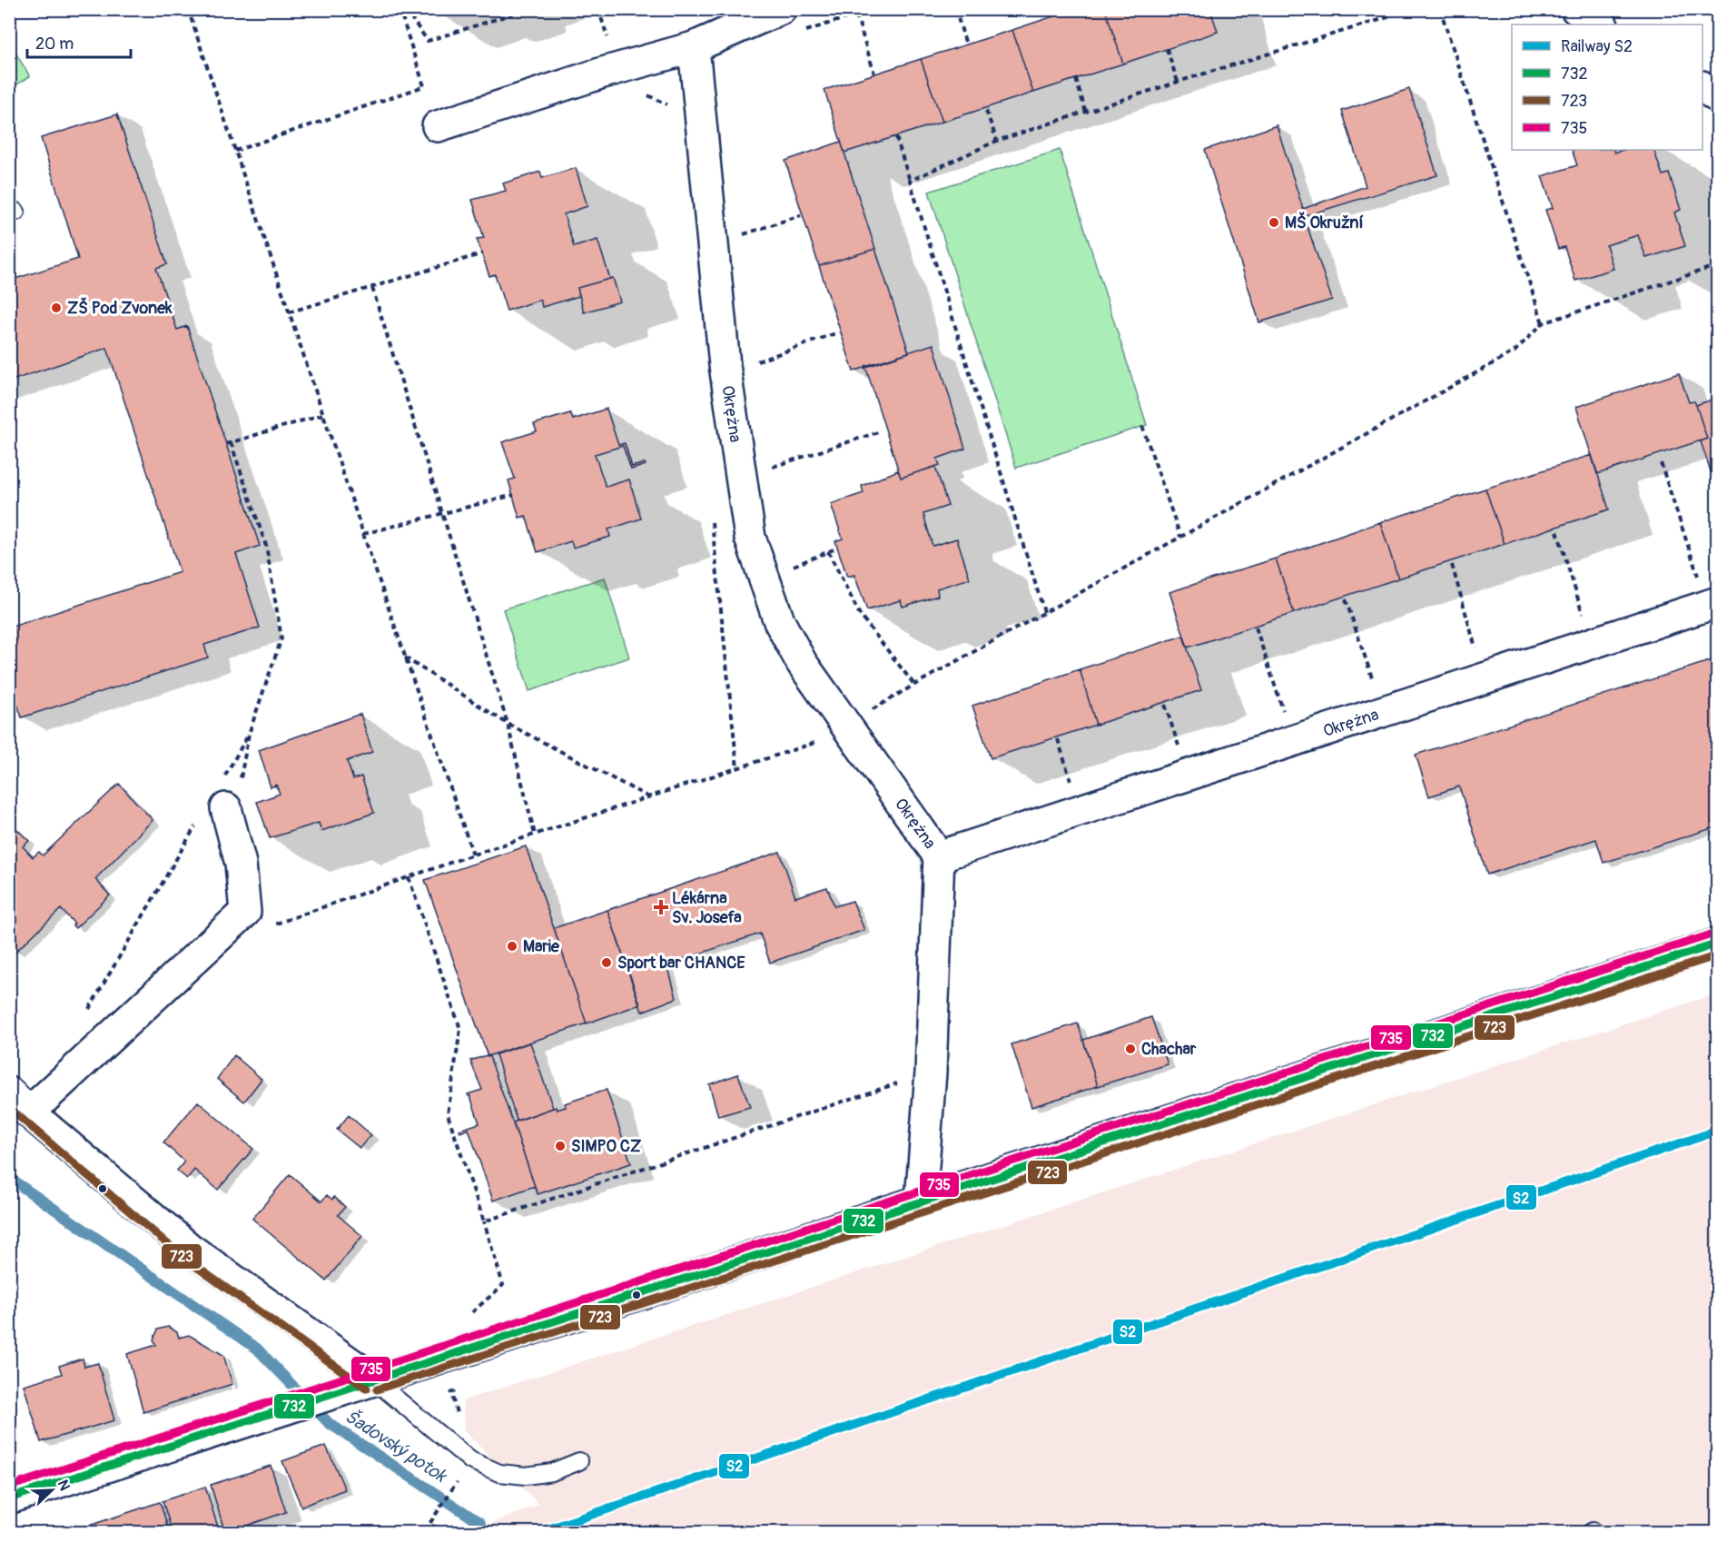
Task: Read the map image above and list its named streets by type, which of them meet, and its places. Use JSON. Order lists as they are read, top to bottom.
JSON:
{
  "streets": {
    "street": ["Okrężna"]
  },
  "water": ["Šadovský potok"],
  "places": {
    "other": [
      "MŠ Okružní",
      "ZŠ Pod Zvonek",
      "Marie",
      "Sport bar CHANCE",
      "Chachar",
      "SIMPO CZ"
    ],
    "health": ["Lékárna Sv. Josefa"]
  },
  "lines": [
    "transit line 735",
    "transit line 732",
    "transit line 723",
    "rail line S2"
  ],
  "legend": [
    "Railway S2",
    "732",
    "723",
    "735"
  ],
  "scale_bar": "20 m",
  "north": "top right"
}
